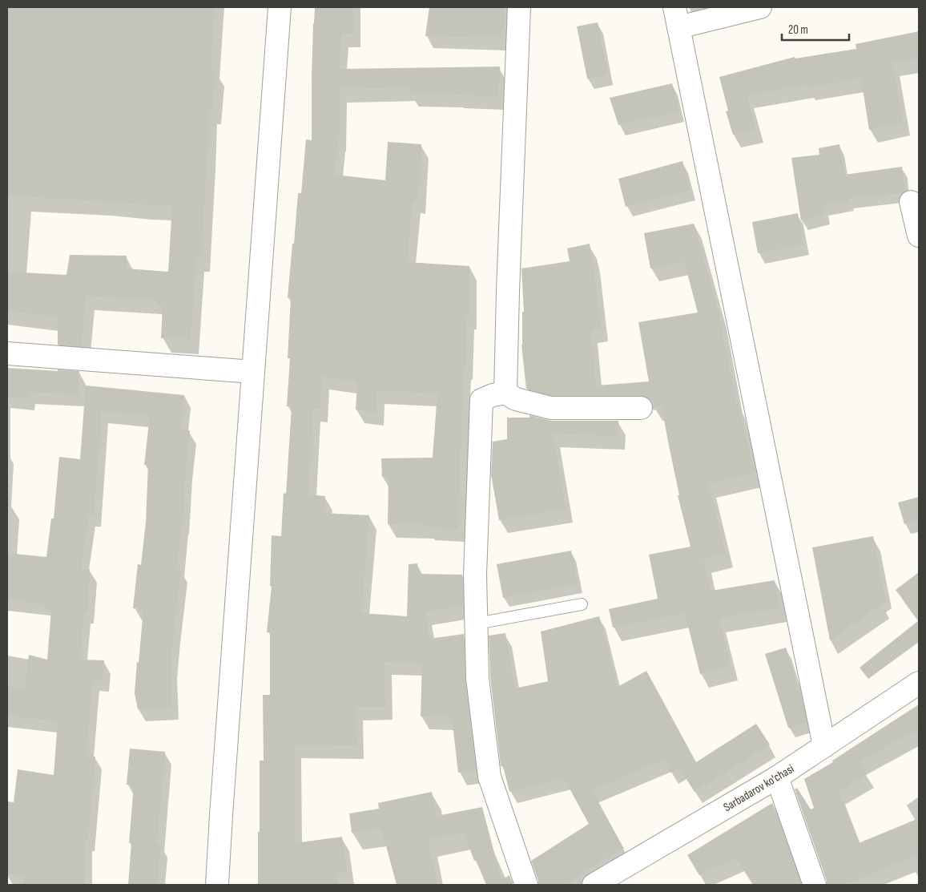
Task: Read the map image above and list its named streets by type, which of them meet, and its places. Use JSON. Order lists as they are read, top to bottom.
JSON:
{
  "streets": {
    "street": ["Sarbadarov ko'chasi"]
  },
  "scale_bar": "20 m"
}
